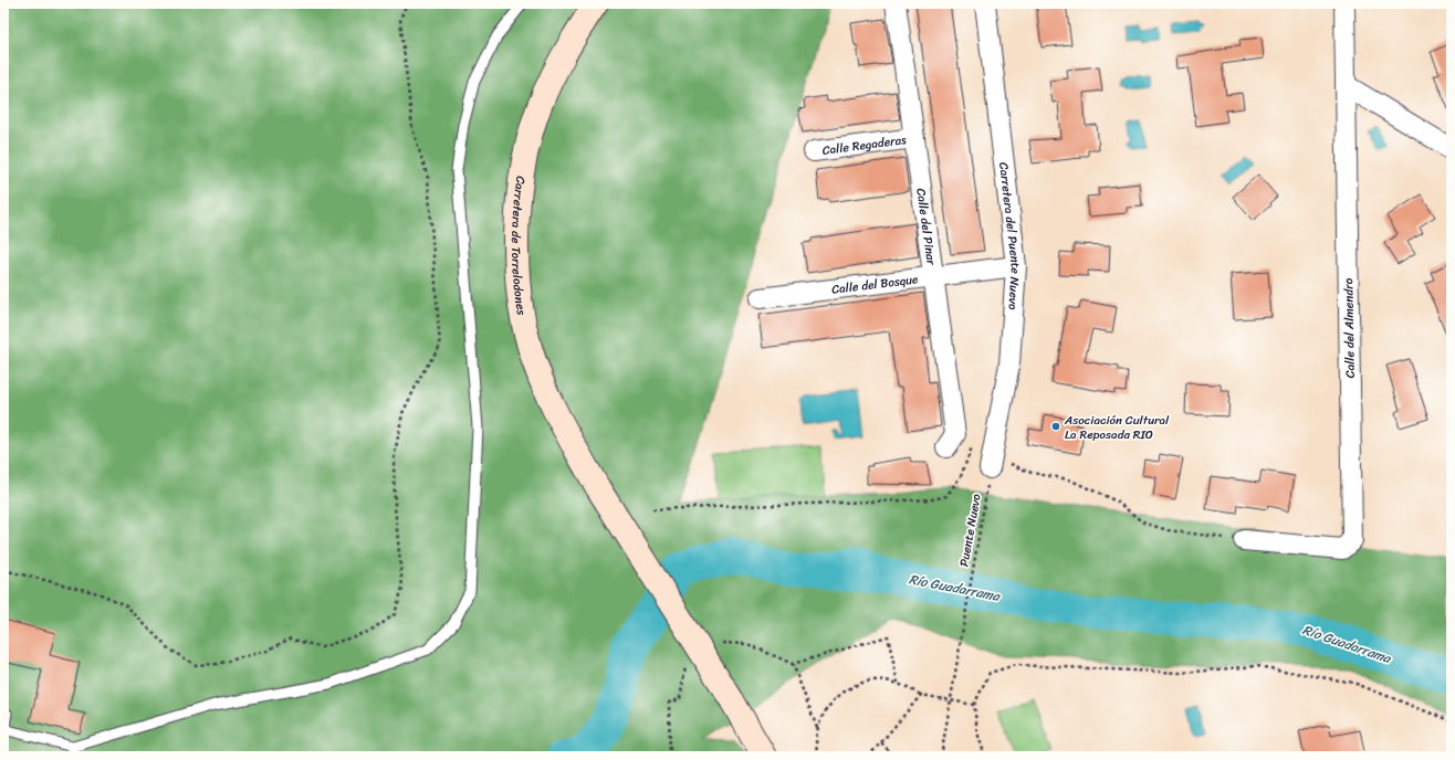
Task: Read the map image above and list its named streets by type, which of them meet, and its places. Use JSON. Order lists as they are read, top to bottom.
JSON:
{
  "streets": {
    "main road": ["Carretera de Torrelodones"],
    "street": [
      "Calle Regaderas",
      "Calle del Pinar",
      "Carretera del Puente Nuevo",
      "Calle del Bosque",
      "Calle del Almendro"
    ],
    "path": ["Puente Nuevo"]
  },
  "crossings": [
    ["Calle Regaderas", "Calle del Pinar"],
    ["Calle del Pinar", "Calle del Bosque"],
    ["Carretera del Puente Nuevo", "Calle del Bosque"],
    ["Carretera del Puente Nuevo", "Puente Nuevo"]
  ],
  "water": ["Río Guadarrama"],
  "places": ["Asociación Cultural La Reposada RIO"]
}
